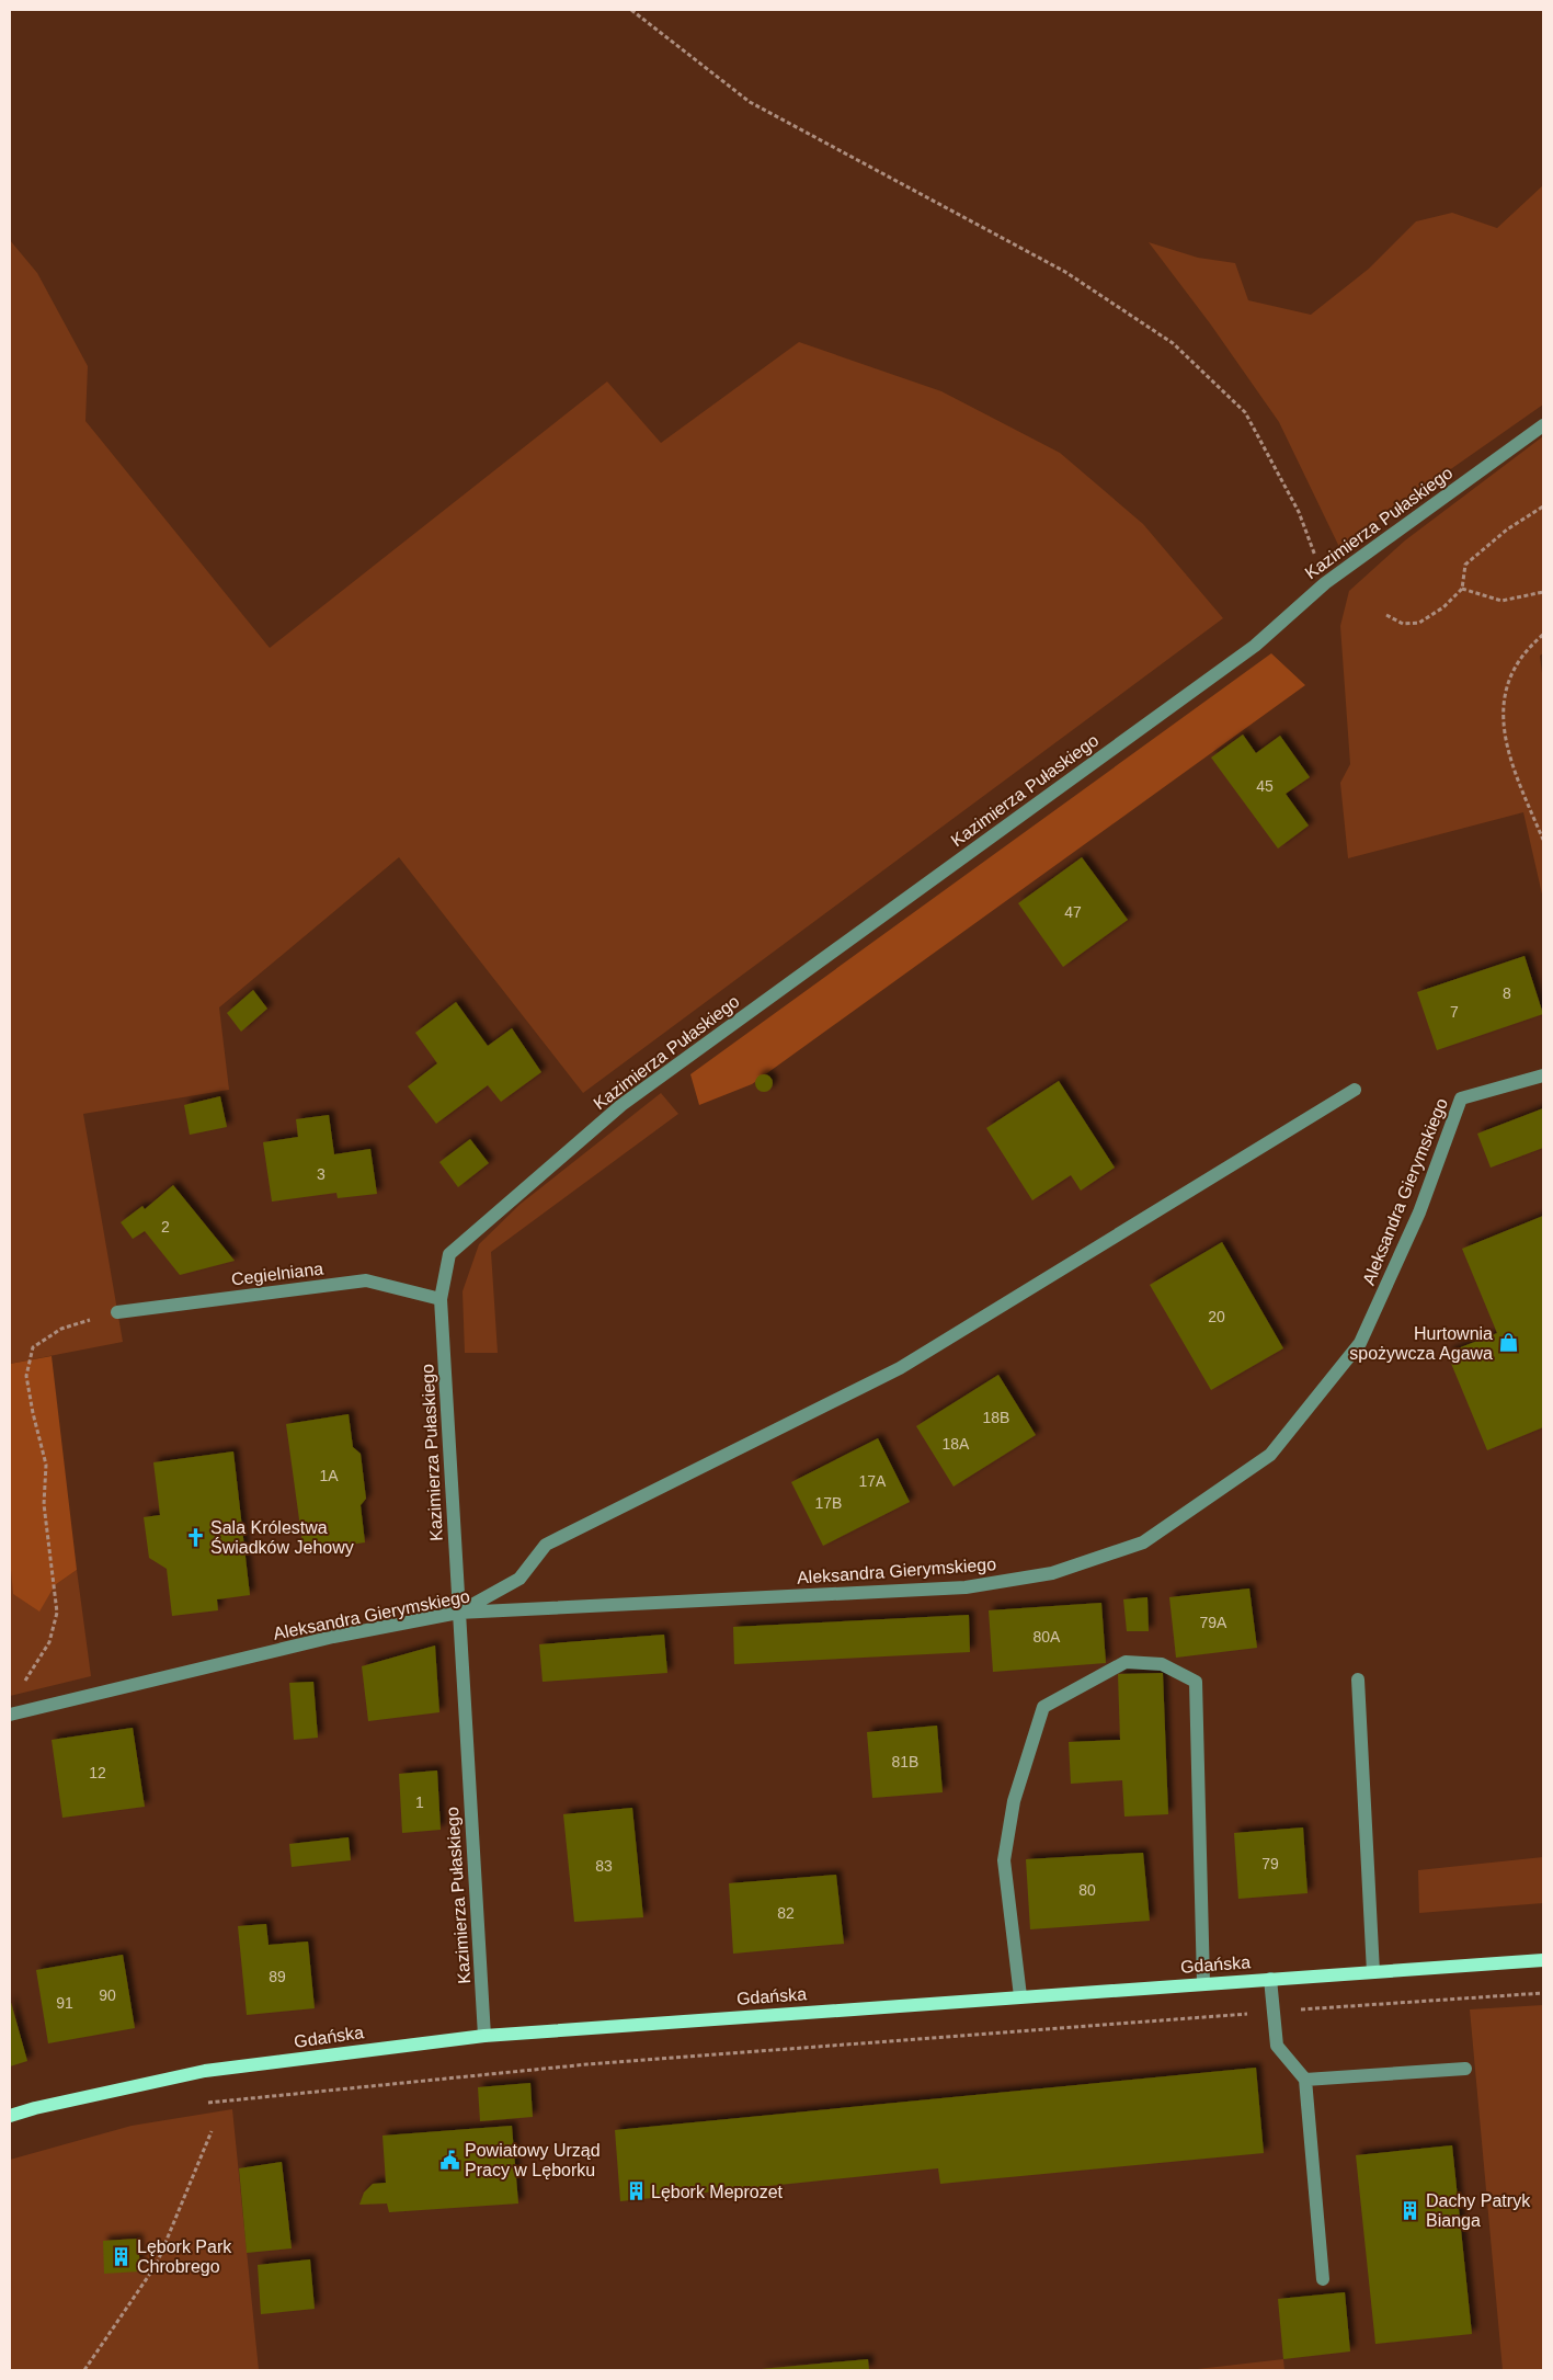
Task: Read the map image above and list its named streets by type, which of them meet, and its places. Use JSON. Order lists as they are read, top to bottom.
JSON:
{
  "streets": {
    "main road": ["Gdańska"],
    "street": ["Kazimierza Pułaskiego", "Aleksandra Gierymskiego", "Cegielniana"]
  },
  "crossings": [
    ["Kazimierza Pułaskiego", "Aleksandra Gierymskiego"],
    ["Kazimierza Pułaskiego", "Cegielniana"],
    ["Kazimierza Pułaskiego", "Gdańska"]
  ],
  "places": {
    "shop": ["Hurtownia spożywcza Agawa"],
    "church": ["Sala Królestwa Świadków Jehowy"],
    "public building": ["Powiatowy Urząd Pracy w Lęborku"],
    "building": ["Lębork Meprozet", "Dachy Patryk Bianga", "Lębork Park Chrobrego"]
  },
  "house_numbers": [
    "45",
    "47",
    "8",
    "7",
    "3",
    "2",
    "20",
    "18B",
    "18A",
    "1A",
    "17A",
    "17B",
    "79A",
    "80A",
    "81B",
    "12",
    "1",
    "79",
    "83",
    "80",
    "82",
    "89",
    "90",
    "91"
  ]
}
